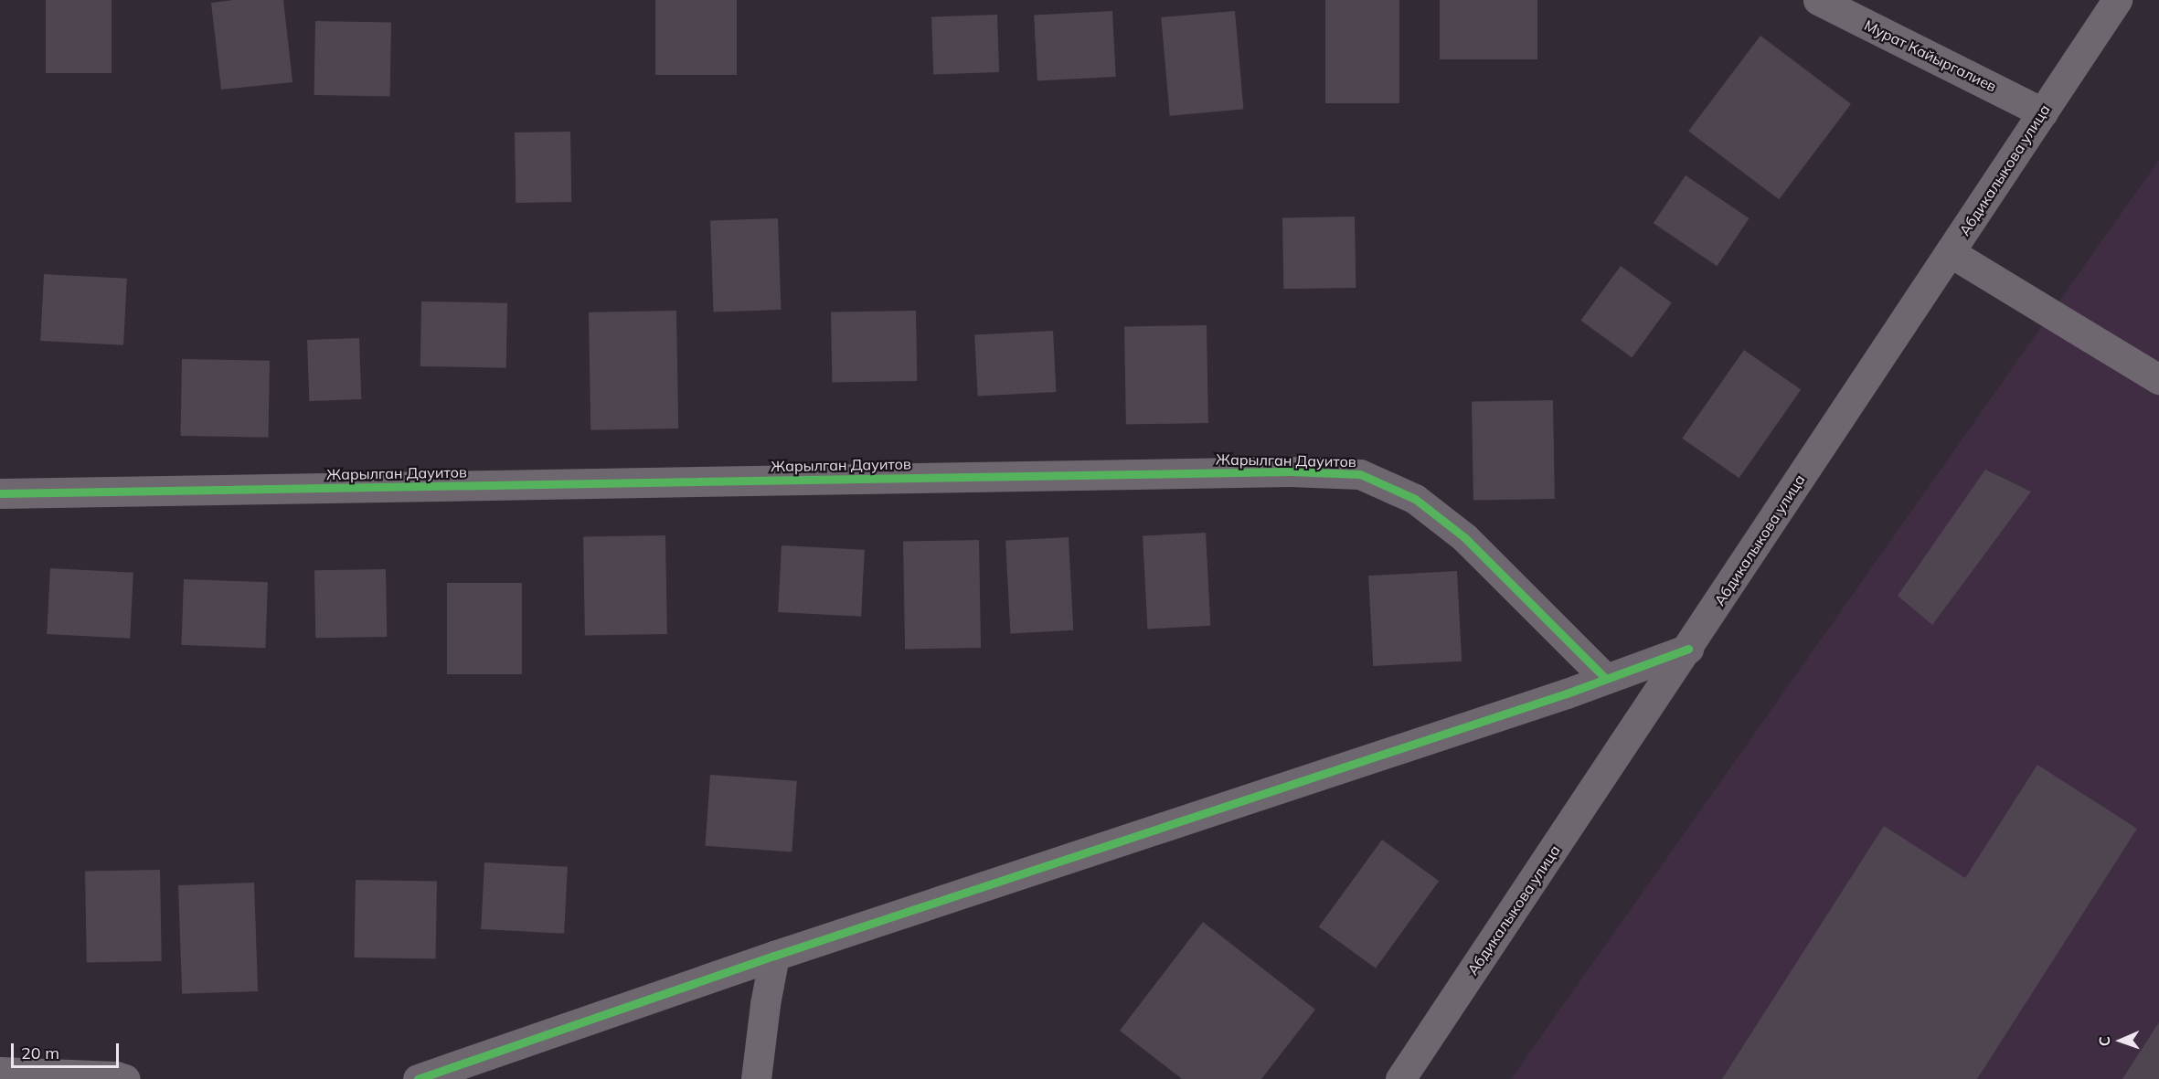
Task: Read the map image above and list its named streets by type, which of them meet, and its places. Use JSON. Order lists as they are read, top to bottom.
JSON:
{
  "streets": {
    "street": ["Мурат Кайыргалиев", "Абдикалыкова улица", "Жарылган Дауитов"]
  },
  "crossings": [
    ["Мурат Кайыргалиев", "Абдикалыкова улица"]
  ],
  "scale_bar": "20 m",
  "north": "left"
}
